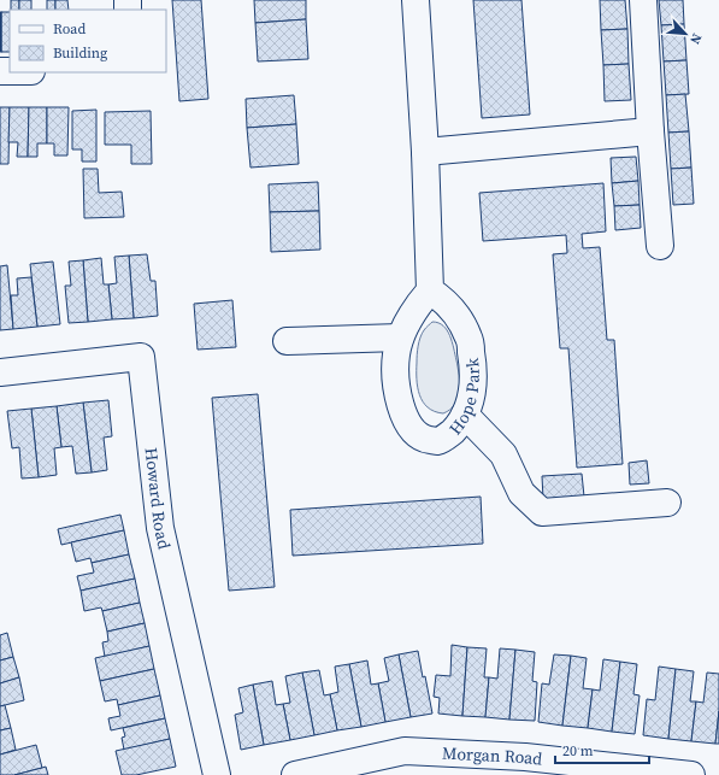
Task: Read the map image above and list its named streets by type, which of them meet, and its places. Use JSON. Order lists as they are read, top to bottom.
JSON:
{
  "streets": {
    "street": ["Hope Park", "Howard Road", "Morgan Road"]
  },
  "legend": ["Road", "Building"],
  "scale_bar": "20 m",
  "north": "bottom right"
}
